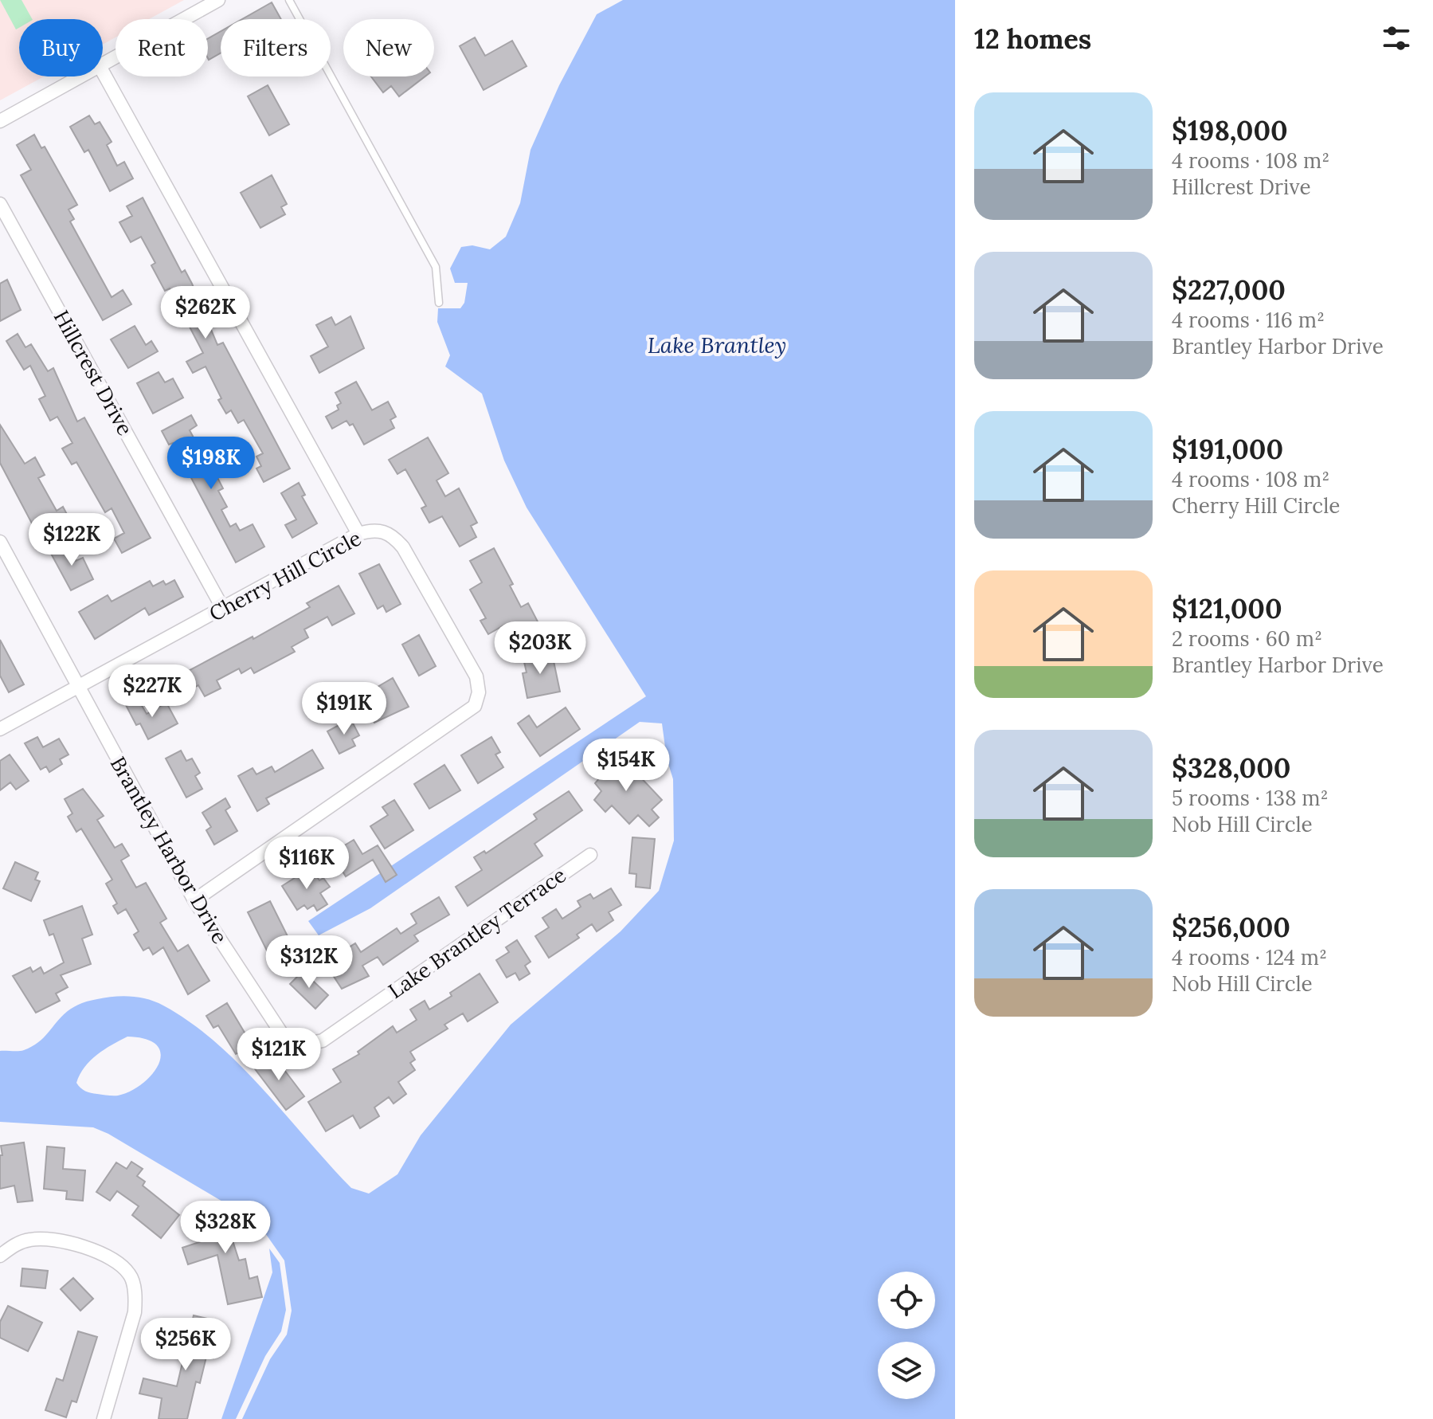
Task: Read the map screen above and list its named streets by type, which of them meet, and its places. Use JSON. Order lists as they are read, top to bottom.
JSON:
{
  "streets": {
    "street": [
      "Hillcrest Drive",
      "Cherry Hill Circle",
      "Brantley Harbor Drive",
      "Lake Brantley Terrace"
    ]
  },
  "crossings": [
    ["Hillcrest Drive", "Cherry Hill Circle"],
    ["Cherry Hill Circle", "Brantley Harbor Drive"],
    ["Brantley Harbor Drive", "Lake Brantley Terrace"]
  ],
  "water": ["Lake Brantley"],
  "page": {
    "heading": "12 homes",
    "chip": [
      "Buy",
      "Rent",
      "Filters",
      "New"
    ],
    "list": [
      {
        "name": "$198,000",
        "note": "4 rooms · 108 m² · Hillcrest Drive"
      },
      {
        "name": "$227,000",
        "note": "4 rooms · 116 m² · Brantley Harbor Drive"
      },
      {
        "name": "$191,000",
        "note": "4 rooms · 108 m² · Cherry Hill Circle"
      },
      {
        "name": "$121,000",
        "note": "2 rooms · 60 m² · Brantley Harbor Drive"
      },
      {
        "name": "$328,000",
        "note": "5 rooms · 138 m² · Nob Hill Circle"
      },
      {
        "name": "$256,000",
        "note": "4 rooms · 124 m² · Nob Hill Circle"
      }
    ],
    "price": [
      "$262K",
      "$198K",
      "$122K",
      "$203K",
      "$227K",
      "$191K",
      "$154K",
      "$116K",
      "$312K",
      "$121K",
      "$328K",
      "$256K"
    ]
  }
}
